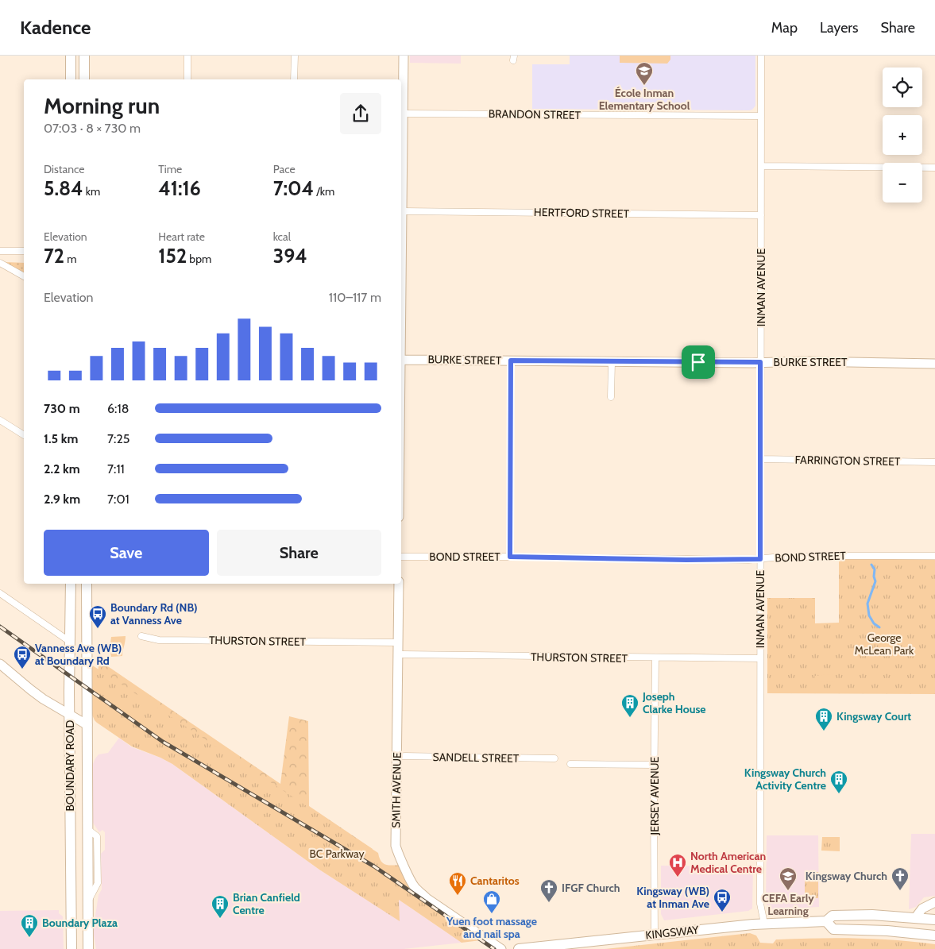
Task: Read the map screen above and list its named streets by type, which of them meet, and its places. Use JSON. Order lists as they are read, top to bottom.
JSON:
{
  "streets": {
    "main road": ["BOUNDARY ROAD", "KINGSWAY"],
    "street": [
      "BRANDON STREET",
      "HERTFORD STREET",
      "INMAN AVENUE",
      "BURKE STREET",
      "FARRINGTON STREET",
      "BOND STREET",
      "THURSTON STREET",
      "SANDELL STREET",
      "SMITH AVENUE",
      "JERSEY AVENUE"
    ]
  },
  "crossings": [
    ["BRANDON STREET", "INMAN AVENUE"],
    ["HERTFORD STREET", "INMAN AVENUE"],
    ["INMAN AVENUE", "BURKE STREET"],
    ["INMAN AVENUE", "FARRINGTON STREET"],
    ["INMAN AVENUE", "BOND STREET"],
    ["INMAN AVENUE", "THURSTON STREET"],
    ["INMAN AVENUE", "KINGSWAY"],
    ["THURSTON STREET", "SMITH AVENUE"],
    ["THURSTON STREET", "JERSEY AVENUE"],
    ["SANDELL STREET", "SMITH AVENUE"],
    ["JERSEY AVENUE", "KINGSWAY"]
  ],
  "parks": ["George McLean Park", "BC Parkway"],
  "places": {
    "school or university": ["École Inman Elementary School", "CEFA Early Learning"],
    "bus stop": ["Boundary Rd (NB) at Vanness Ave", "Vanness Ave (WB) at Boundary Rd", "Kingsway (WB) at Inman Ave"],
    "building": [
      "Joseph Clarke House",
      "Kingsway Court",
      "Kingsway Church Activity Centre",
      "Brian Canfield Centre",
      "Boundary Plaza"
    ],
    "hospital": ["North American Medical Centre"],
    "church": ["Kingsway Church", "IFGF Church"],
    "restaurant": ["Cantaritos"],
    "shop": ["Yuen foot massage and nail spa"]
  },
  "page": {
    "header": "Kadence",
    "nav": ["Map", "Layers", "Share"],
    "map_buttons": ["+", "−"],
    "heading": ["Morning run", "07:03 · 8 × 730 m"],
    "stats": [
      ["Distance", "5.84 km"],
      ["Time", "41:16"],
      ["Pace", "7:04 /km"],
      ["Elevation", "72 m"],
      ["Heart rate", "152 bpm"],
      ["kcal", "394"]
    ],
    "chart": ["Elevation", "110–117 m"],
    "list": [
      {
        "name": "730 m",
        "note": "6:18"
      },
      {
        "name": "1.5 km",
        "note": "7:25"
      },
      {
        "name": "2.2 km",
        "note": "7:11"
      },
      {
        "name": "2.9 km",
        "note": "7:01"
      }
    ],
    "buttons": ["Save", "Share"]
  }
}
